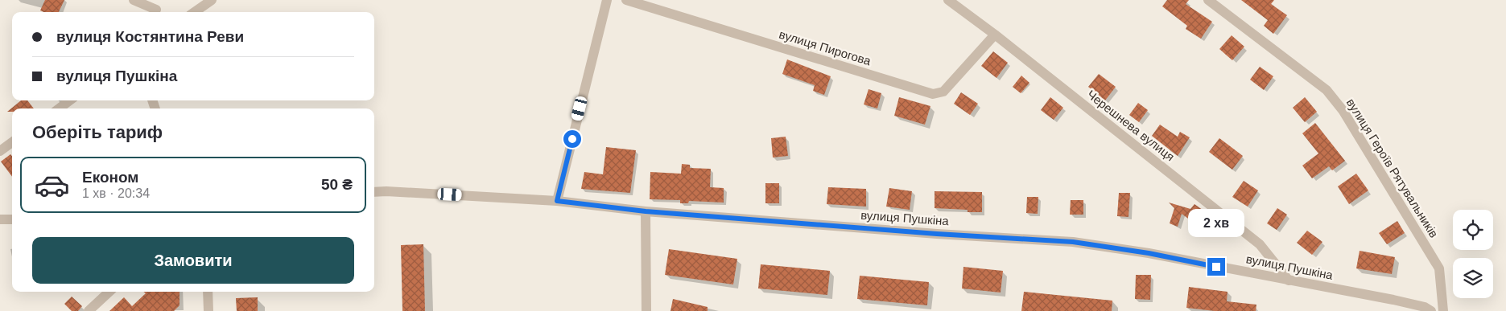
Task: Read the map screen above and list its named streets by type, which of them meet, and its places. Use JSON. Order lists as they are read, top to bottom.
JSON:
{
  "streets": {
    "street": [
      "вулиця Пирогова",
      "Черешнева вулиця",
      "вулиця Героїв Рятувальників",
      "вулиця Пушкіна"
    ]
  },
  "crossings": [
    ["вулиця Пирогова", "Черешнева вулиця"],
    ["Черешнева вулиця", "вулиця Пушкіна"]
  ],
  "page": {
    "banner": ["вулиця Костянтина Реви", "вулиця Пушкіна"],
    "heading": "Оберіть тариф",
    "list": [
      {
        "name": "Економ",
        "note": "1 хв · 20:34",
        "value": "50 ₴"
      }
    ],
    "bubble": "2 хв",
    "buttons": "Замовити"
  }
}
